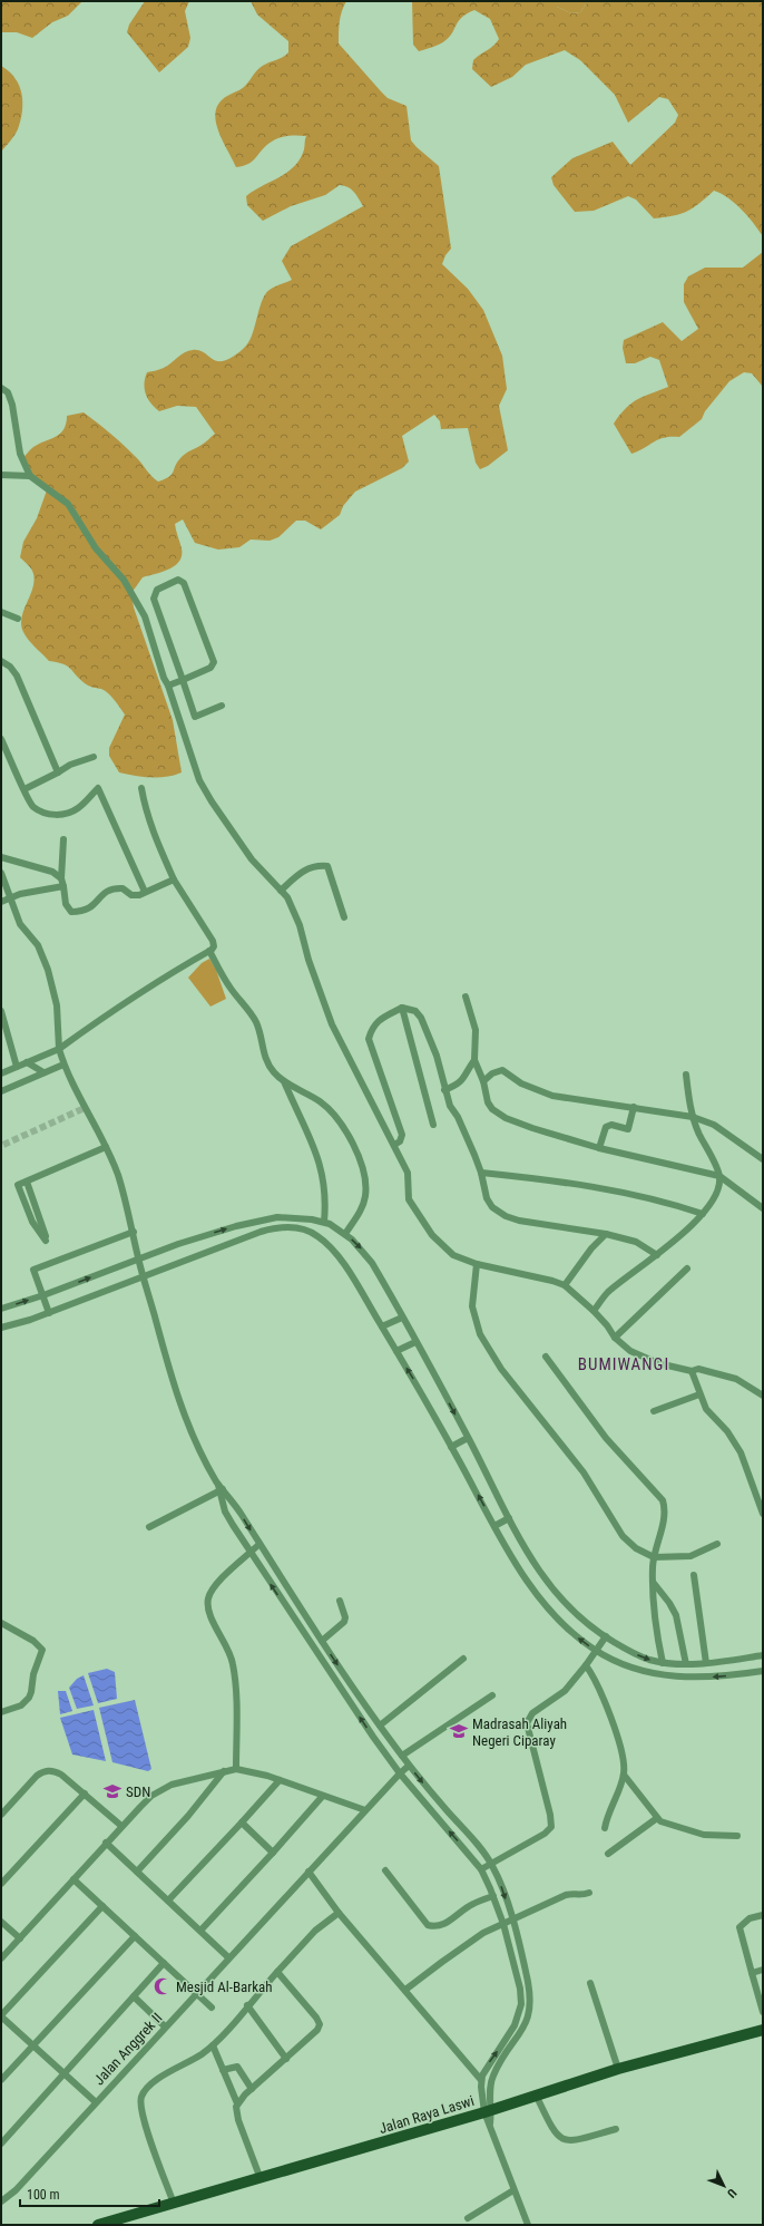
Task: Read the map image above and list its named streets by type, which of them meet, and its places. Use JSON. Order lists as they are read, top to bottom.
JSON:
{
  "streets": {
    "main road": ["Jalan Raya Laswi"],
    "street": ["Jalan Anggrek II"]
  },
  "districts": ["BUMIWANGI"],
  "places": {
    "school or university": ["Madrasah Aliyah Negeri Ciparay", "SDN"],
    "mosque": ["Mesjid Al-Barkah"]
  },
  "scale_bar": "100 m",
  "north": "bottom right"
}
